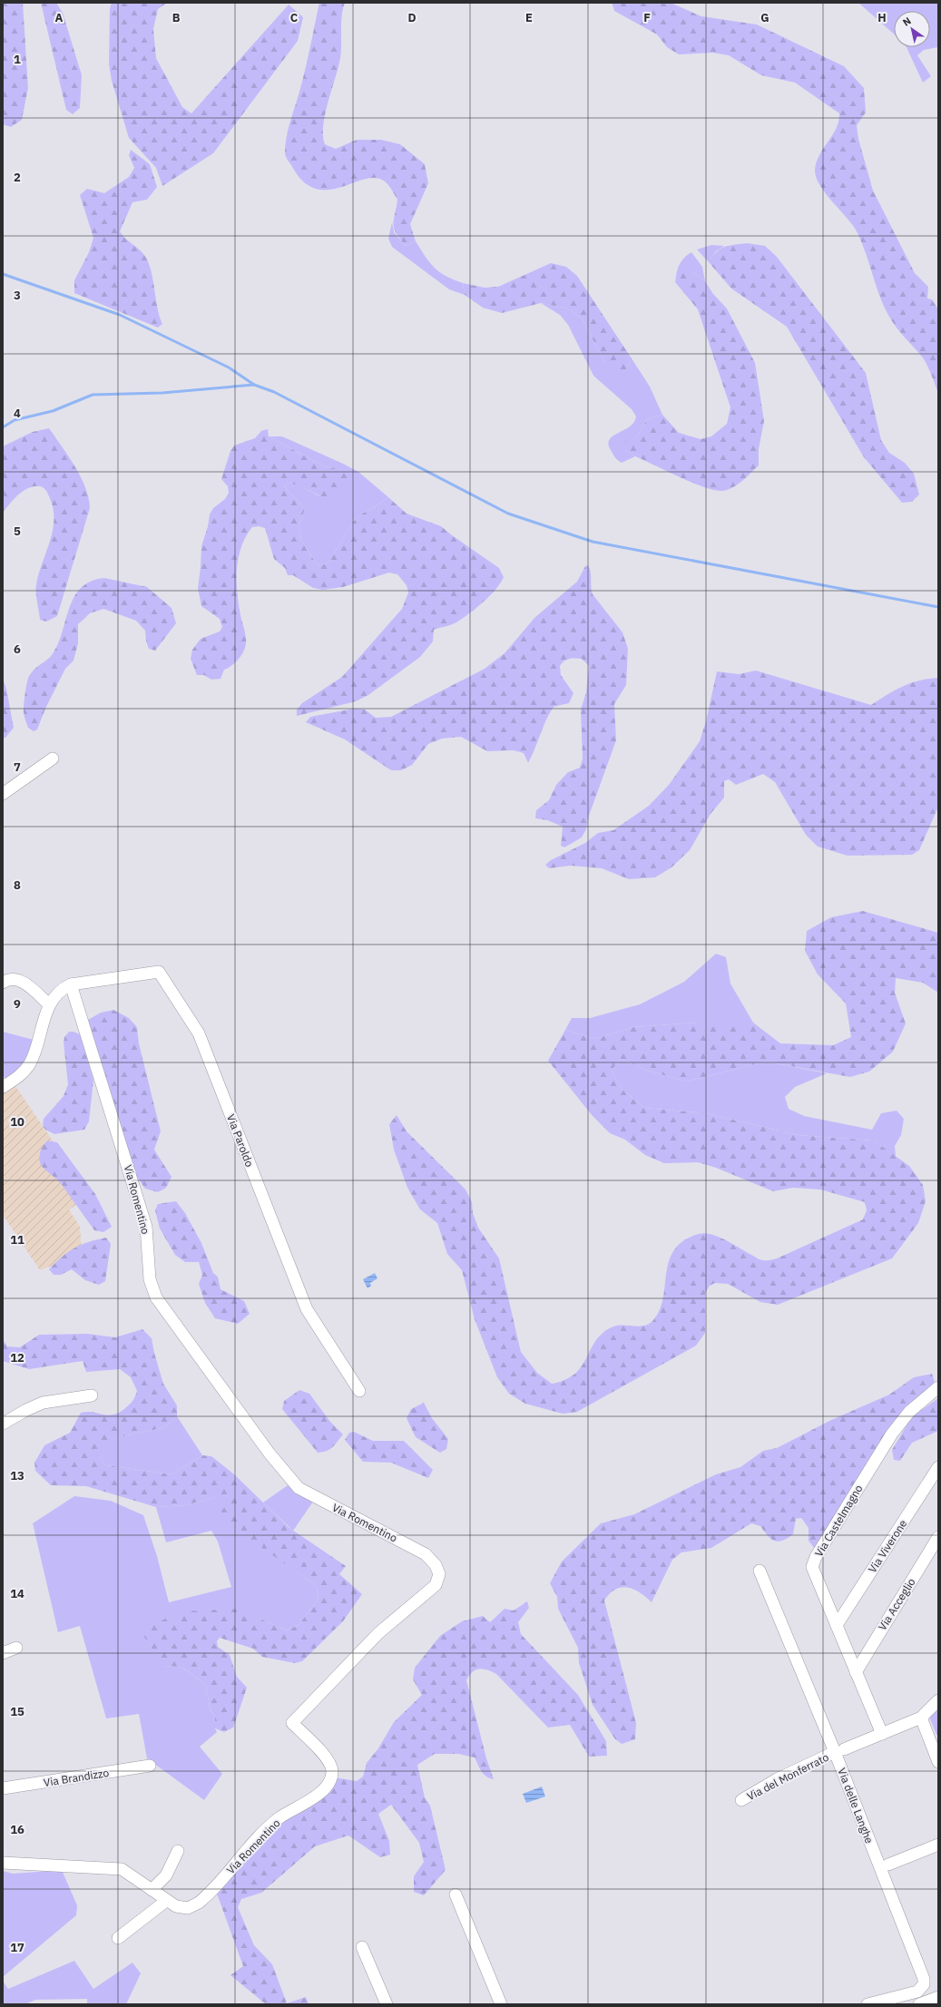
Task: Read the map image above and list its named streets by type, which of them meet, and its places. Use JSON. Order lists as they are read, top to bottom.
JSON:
{
  "streets": {
    "street": [
      "Via Paroldo",
      "Via Romentino",
      "Via Castelmagno",
      "Via Viverone",
      "Via Acceglio",
      "Via del Monferrato",
      "Via Brandizzo",
      "Via delle Langhe"
    ]
  },
  "crossings": [
    ["Via Paroldo", "Via Romentino"],
    ["Via Castelmagno", "Via Viverone"],
    ["Via Castelmagno", "Via Acceglio"],
    ["Via del Monferrato", "Via delle Langhe"]
  ],
  "north": "top left",
  "grid": {
    "columns": [
      "A",
      "B",
      "C",
      "D",
      "E",
      "F",
      "G",
      "H"
    ],
    "rows": [
      "1",
      "2",
      "3",
      "4",
      "5",
      "6",
      "7",
      "8",
      "9",
      "10",
      "11",
      "12",
      "13",
      "14",
      "15",
      "16",
      "17"
    ]
  }
}
